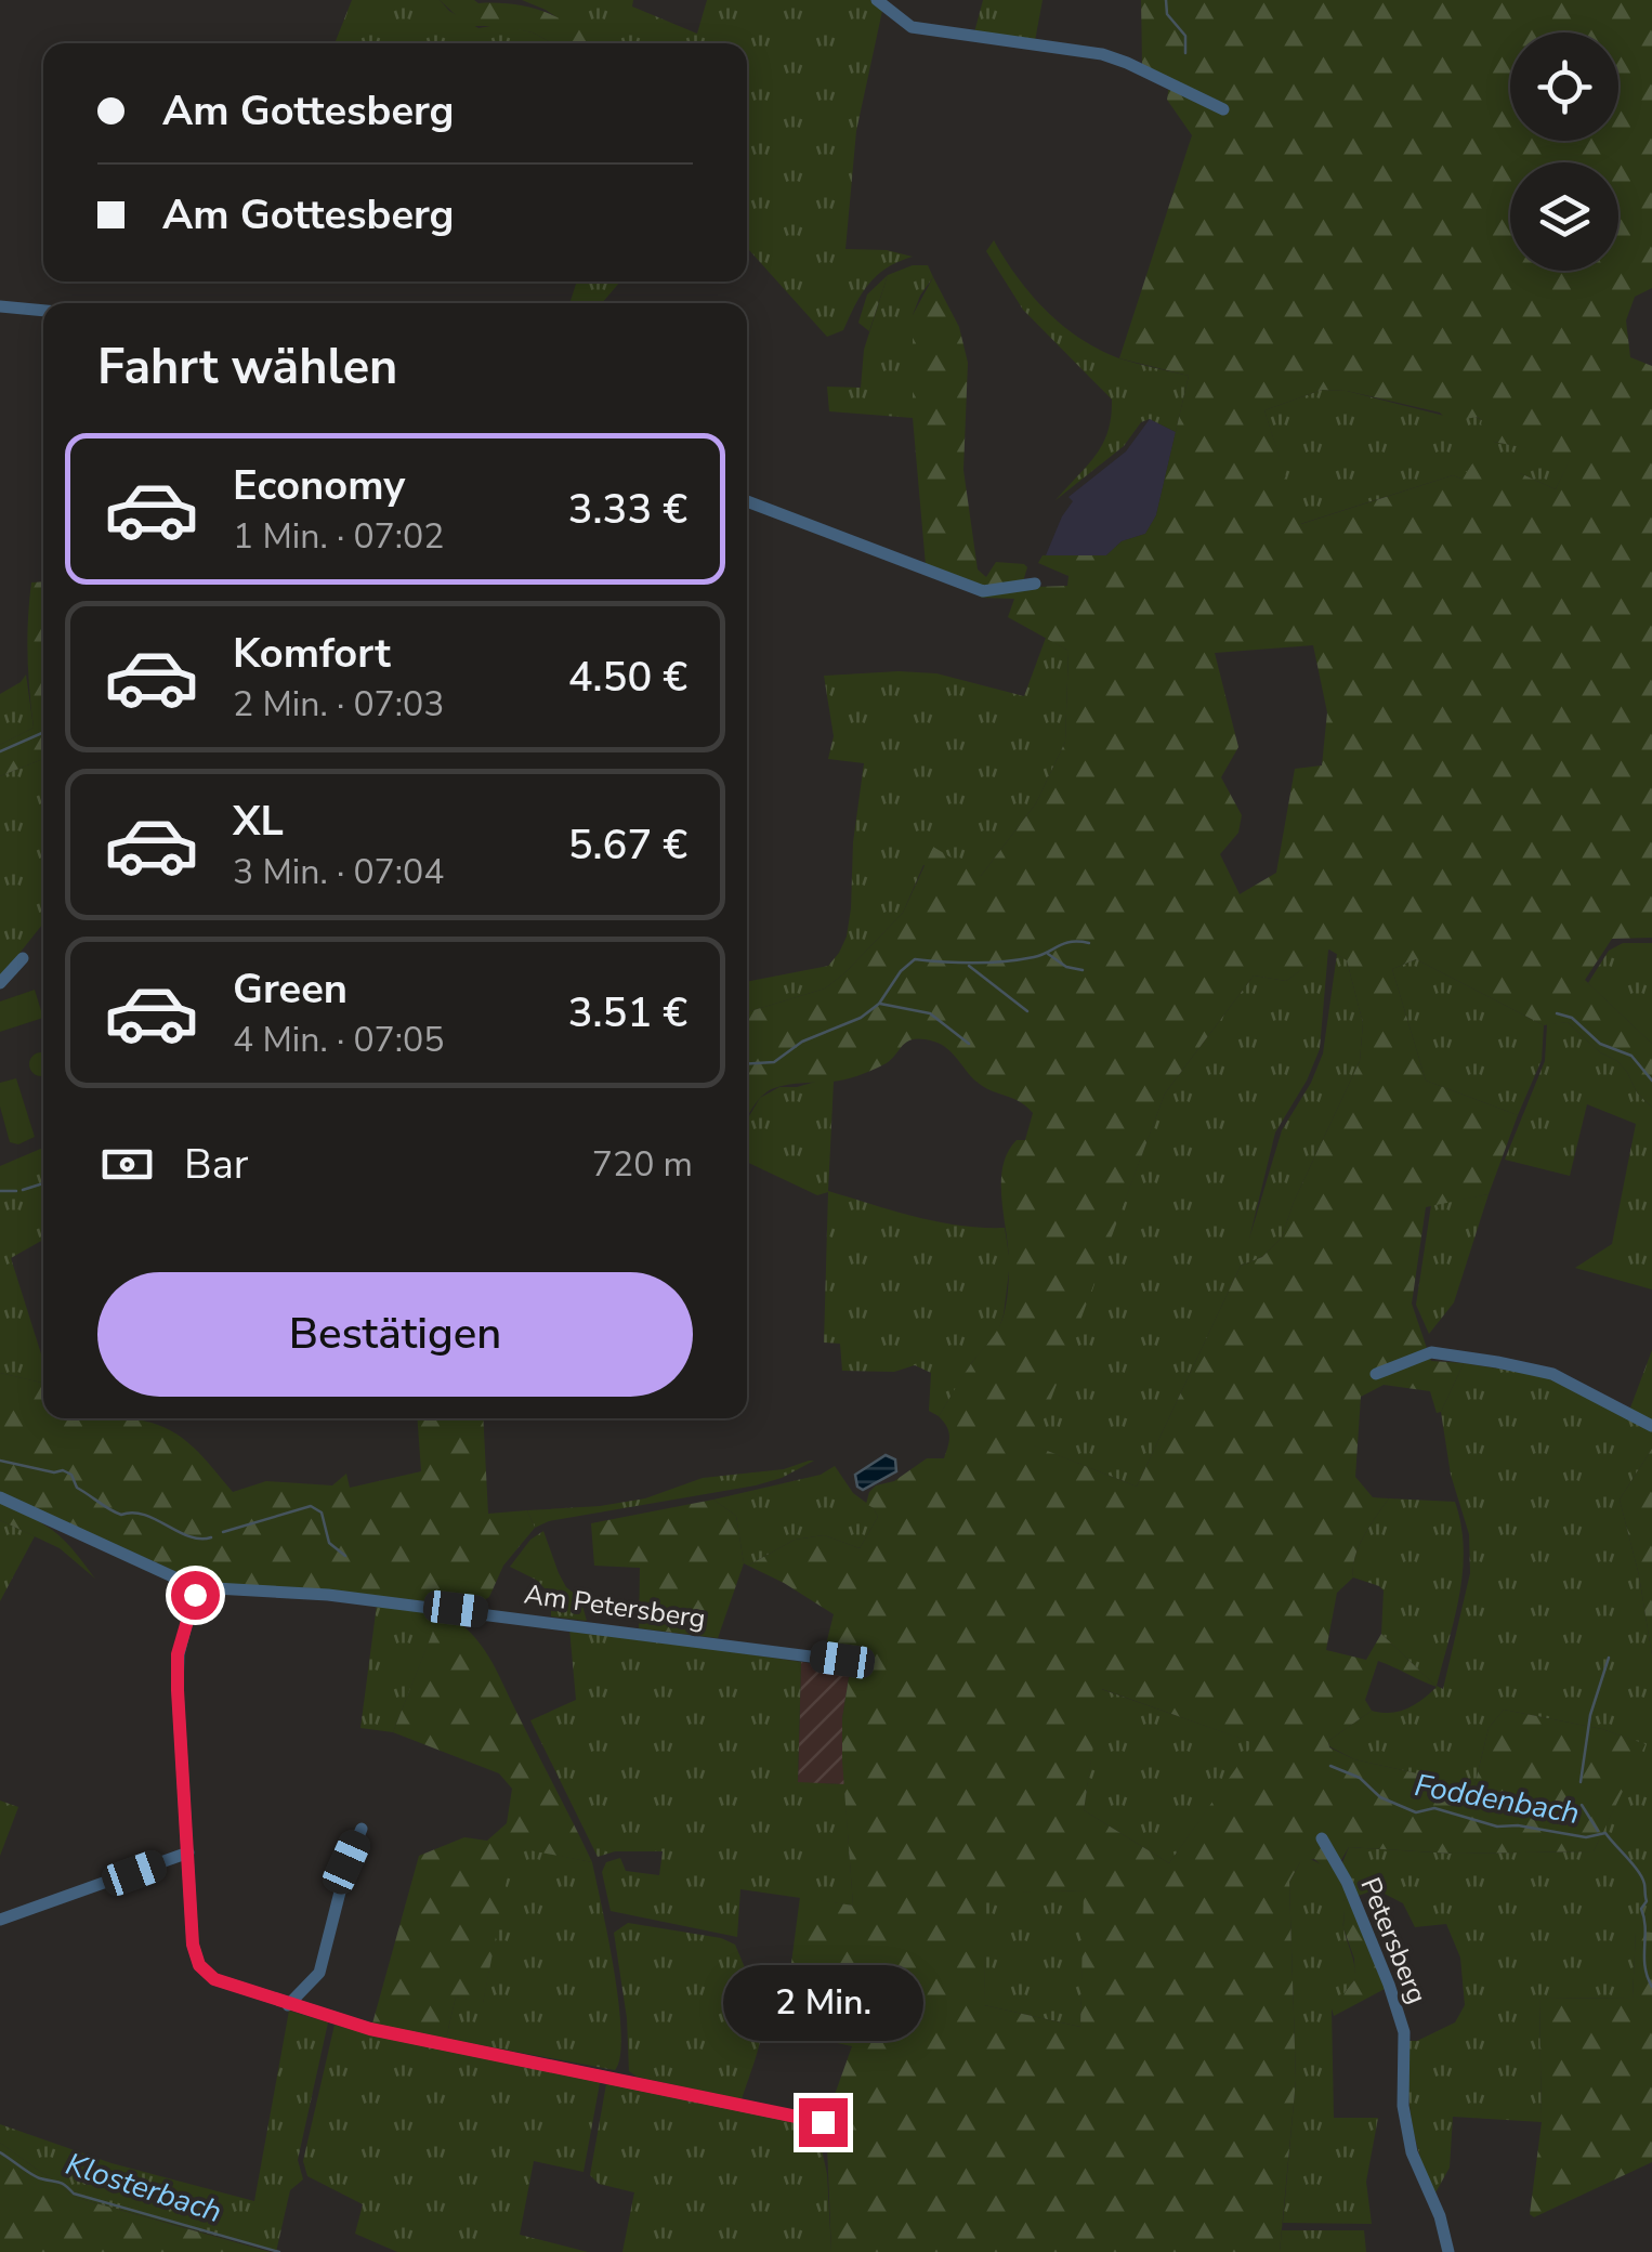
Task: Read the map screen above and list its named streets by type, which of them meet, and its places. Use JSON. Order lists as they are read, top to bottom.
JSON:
{
  "streets": {
    "street": ["Am Petersberg", "Petersberg"]
  },
  "water": ["Foddenbach", "Klosterbach"],
  "page": {
    "banner": ["Am Gottesberg", "Am Gottesberg"],
    "heading": "Fahrt wählen",
    "list": [
      {
        "name": "Economy",
        "note": "1 Min. · 07:02",
        "value": "3.33 €"
      },
      {
        "name": "Komfort",
        "note": "2 Min. · 07:03",
        "value": "4.50 €"
      },
      {
        "name": "XL",
        "note": "3 Min. · 07:04",
        "value": "5.67 €"
      },
      {
        "name": "Green",
        "note": "4 Min. · 07:05",
        "value": "3.51 €"
      }
    ],
    "pay": ["Bar", "720 m"],
    "buttons": "Bestätigen",
    "bubble": "2 Min."
  }
}
